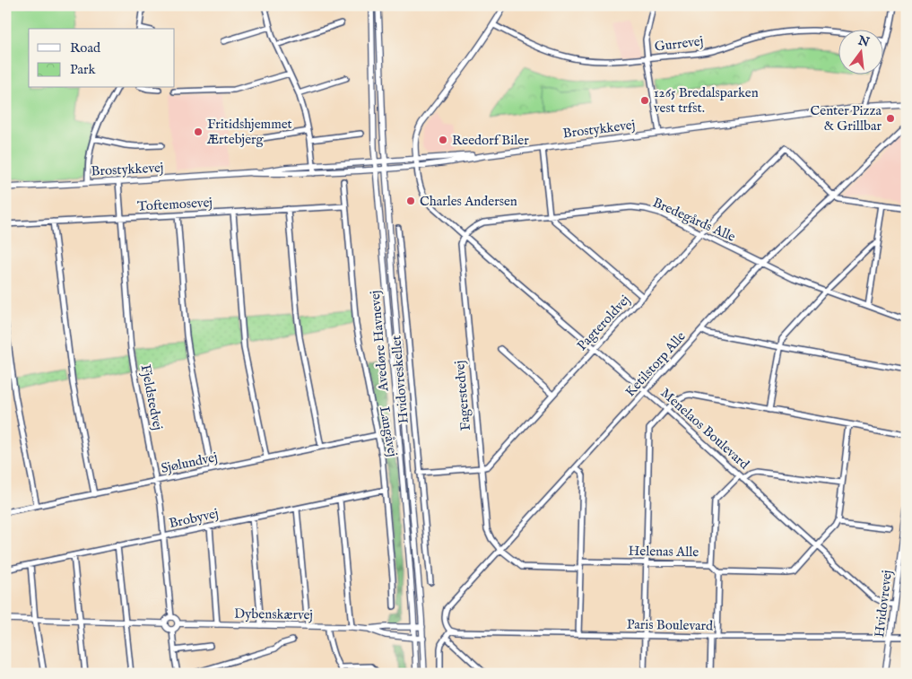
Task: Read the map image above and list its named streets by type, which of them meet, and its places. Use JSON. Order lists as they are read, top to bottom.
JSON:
{
  "streets": {
    "street": [
      "Gurrevej",
      "Brostykkevej",
      "Toftemosevej",
      "Bredegårds Alle",
      "Pagteroldvej",
      "Avedøre Havnevej",
      "Ketilstorp Alle",
      "Hvidovreskellet",
      "Fagerstedvej",
      "Fjeldstedvej",
      "Menelaos Boulevard",
      "Langåvej",
      "Sjølundvej",
      "Brobyvej",
      "Helenas Alle",
      "Hvidovrevej",
      "Dybenskærvej",
      "Paris Boulevard"
    ]
  },
  "crossings": [
    ["Brostykkevej", "Avedøre Havnevej"],
    ["Brostykkevej", "Fjeldstedvej"],
    ["Brostykkevej", "Menelaos Boulevard"],
    ["Toftemosevej", "Fjeldstedvej"],
    ["Toftemosevej", "Langåvej"],
    ["Bredegårds Alle", "Pagteroldvej"],
    ["Bredegårds Alle", "Ketilstorp Alle"],
    ["Bredegårds Alle", "Fagerstedvej"],
    ["Bredegårds Alle", "Menelaos Boulevard"],
    ["Pagteroldvej", "Ketilstorp Alle"],
    ["Pagteroldvej", "Fagerstedvej"],
    ["Pagteroldvej", "Menelaos Boulevard"],
    ["Avedøre Havnevej", "Dybenskærvej"],
    ["Ketilstorp Alle", "Fagerstedvej"],
    ["Ketilstorp Alle", "Menelaos Boulevard"],
    ["Ketilstorp Alle", "Paris Boulevard"],
    ["Fagerstedvej", "Menelaos Boulevard"],
    ["Fjeldstedvej", "Sjølundvej"],
    ["Fjeldstedvej", "Brobyvej"],
    ["Fjeldstedvej", "Dybenskærvej"],
    ["Menelaos Boulevard", "Hvidovrevej"],
    ["Langåvej", "Sjølundvej"],
    ["Langåvej", "Brobyvej"],
    ["Hvidovrevej", "Paris Boulevard"]
  ],
  "places": [
    "1265 Bredalsparken vest trfst.",
    "Center Pizza & Grillbar",
    "Fritidshjemmet Ærtebjerg",
    "Reedorf Biler",
    "Charles Andersen"
  ],
  "legend": ["Road", "Park"],
  "north": "top"
}
